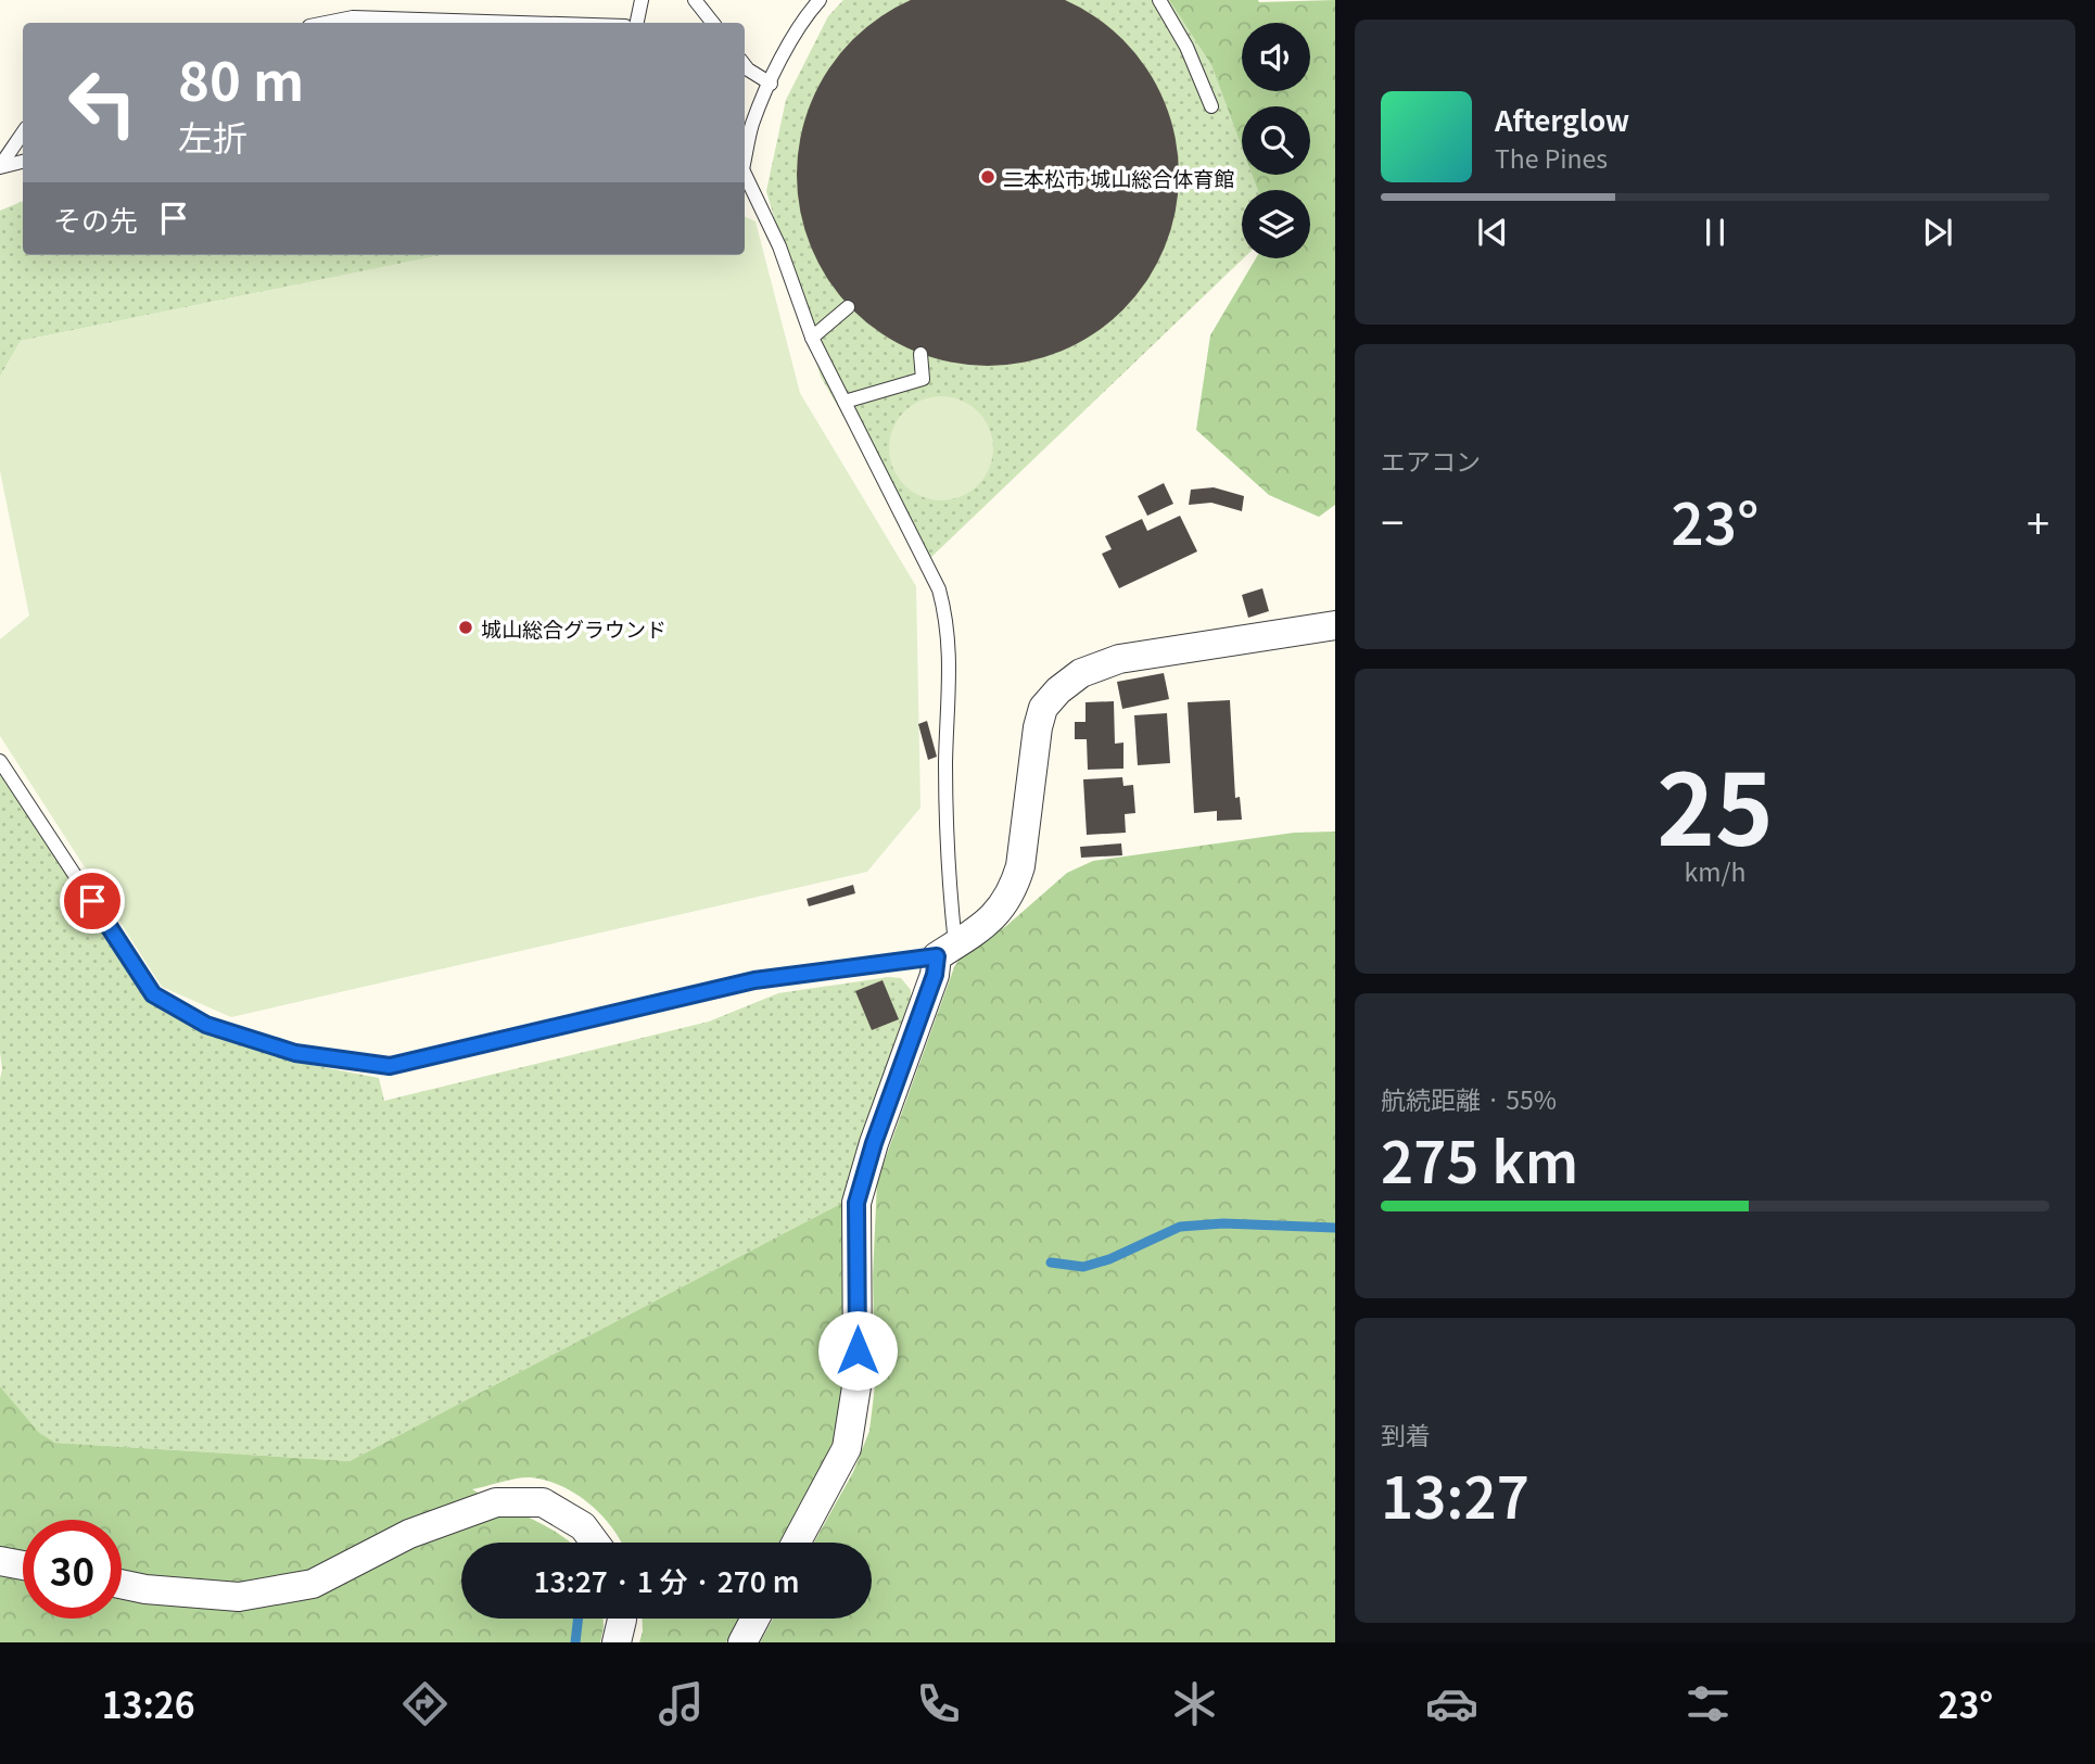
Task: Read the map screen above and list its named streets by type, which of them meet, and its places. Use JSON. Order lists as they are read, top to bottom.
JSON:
{
  "places": ["二本松市 城山総合体育館", "城山総合グラウンド"],
  "page": {
    "turn": ["80 m", "左折"],
    "song": ["Afterglow", "The Pines"],
    "then": "その先",
    "tile": [
      "エアコン",
      ["25", "km/h"],
      ["航続距離 · 55%", "275 km"],
      ["到着", "13:27"]
    ],
    "heat": ["−", "23°", "+"],
    "limit": "30",
    "trip": "13:27 · 1 分 · 270 m",
    "tabs": ["13:26", "23°"]
  }
}
